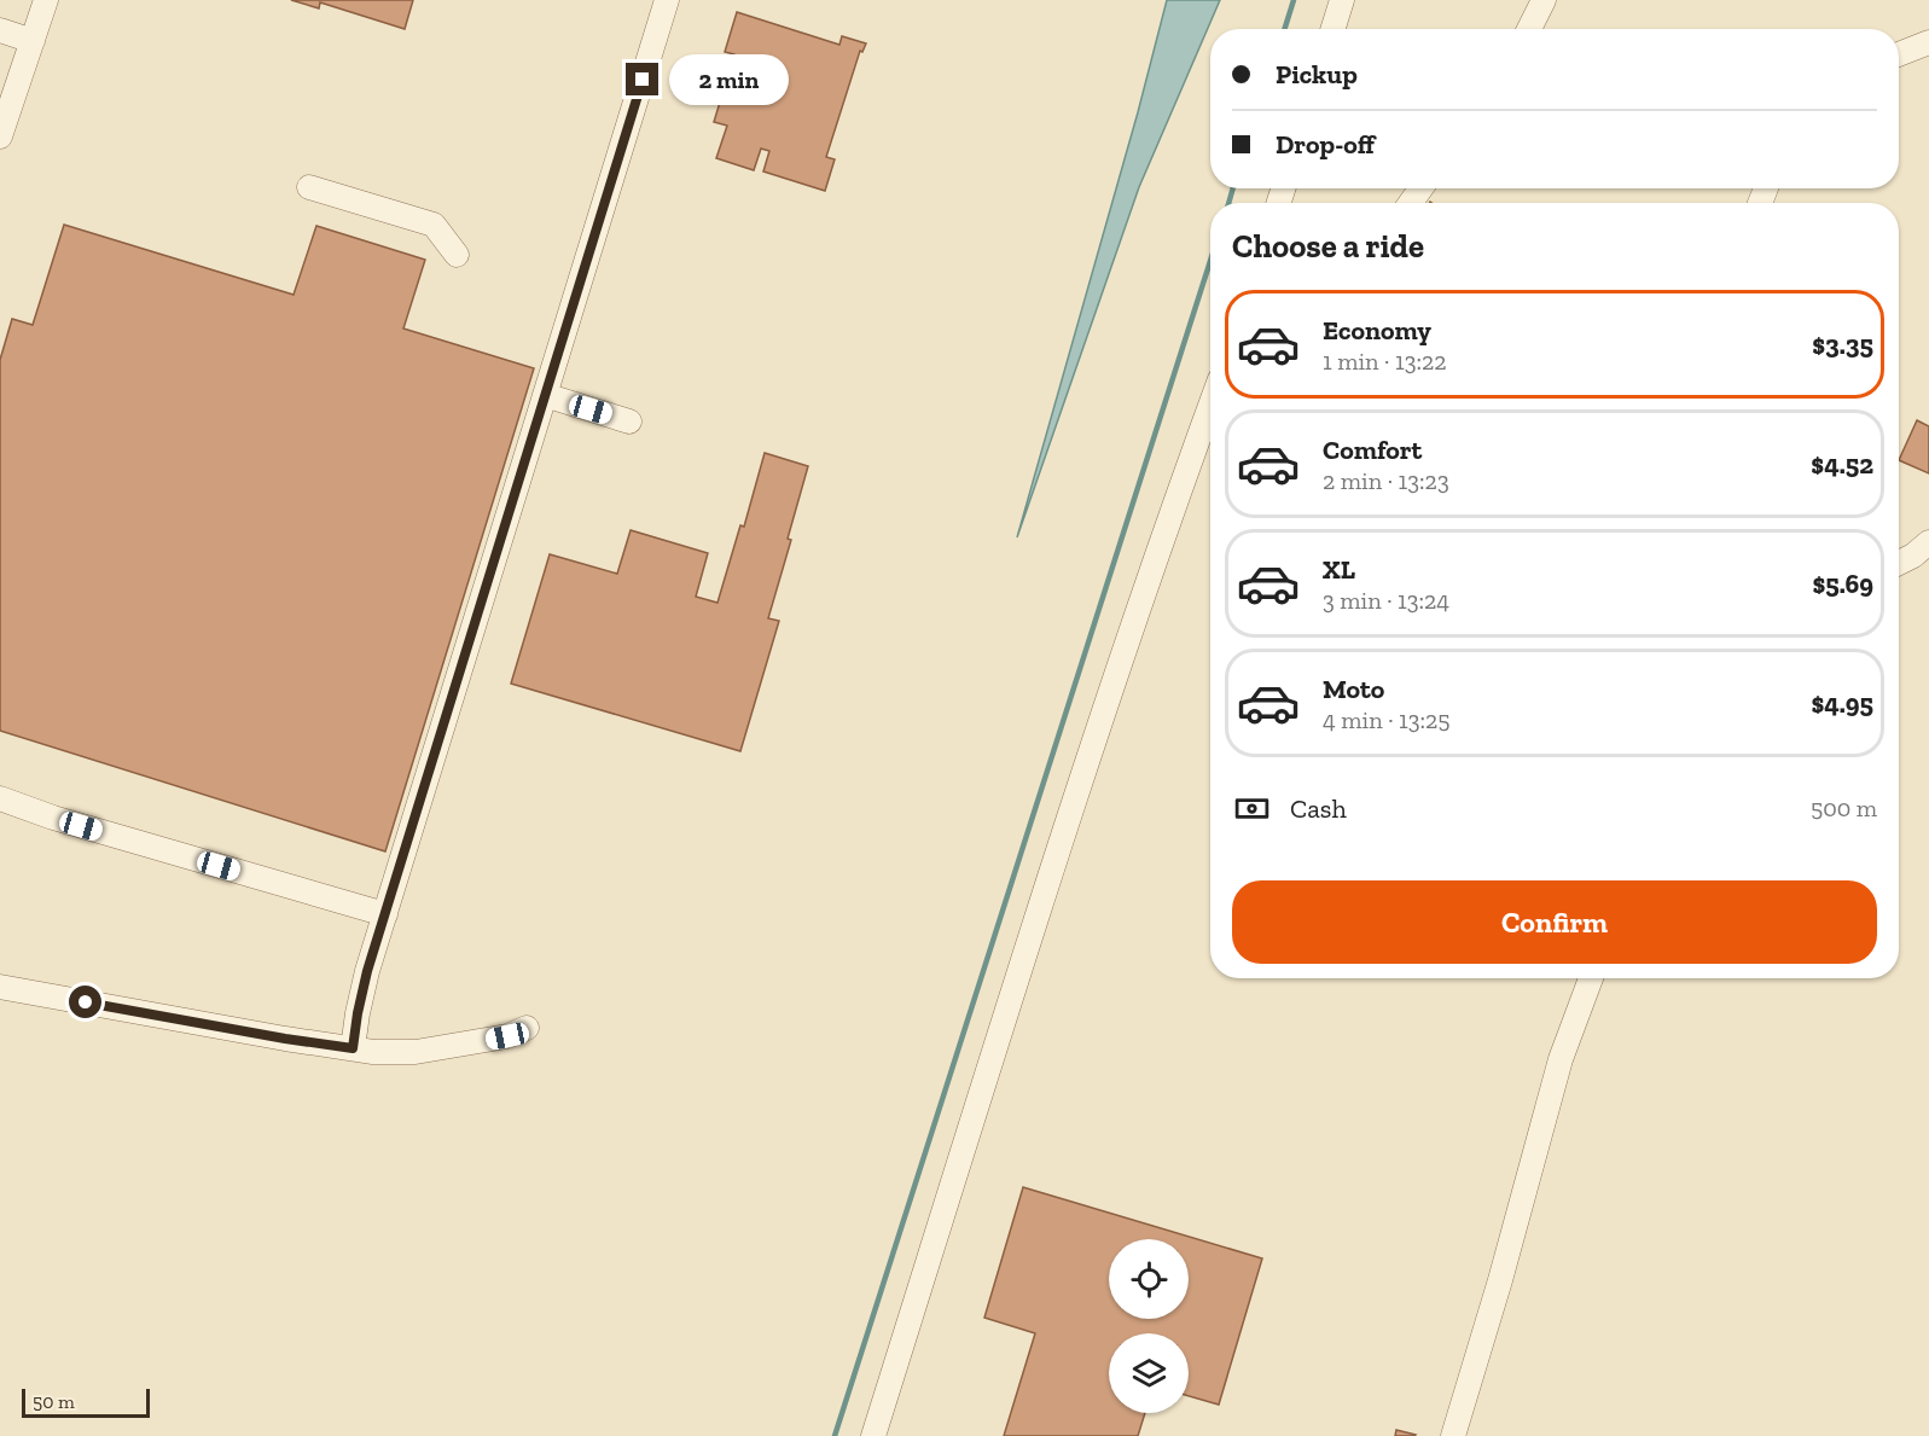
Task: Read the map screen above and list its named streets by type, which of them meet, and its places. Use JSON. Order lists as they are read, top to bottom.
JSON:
{
  "scale_bar": "50 m",
  "page": {
    "banner": ["Pickup", "Drop-off"],
    "bubble": "2 min",
    "heading": "Choose a ride",
    "list": [
      {
        "name": "Economy",
        "note": "1 min · 13:22",
        "value": "$3.35"
      },
      {
        "name": "Comfort",
        "note": "2 min · 13:23",
        "value": "$4.52"
      },
      {
        "name": "XL",
        "note": "3 min · 13:24",
        "value": "$5.69"
      },
      {
        "name": "Moto",
        "note": "4 min · 13:25",
        "value": "$4.95"
      }
    ],
    "pay": ["Cash", "500 m"],
    "buttons": "Confirm",
    "scale": "50 m"
  }
}
